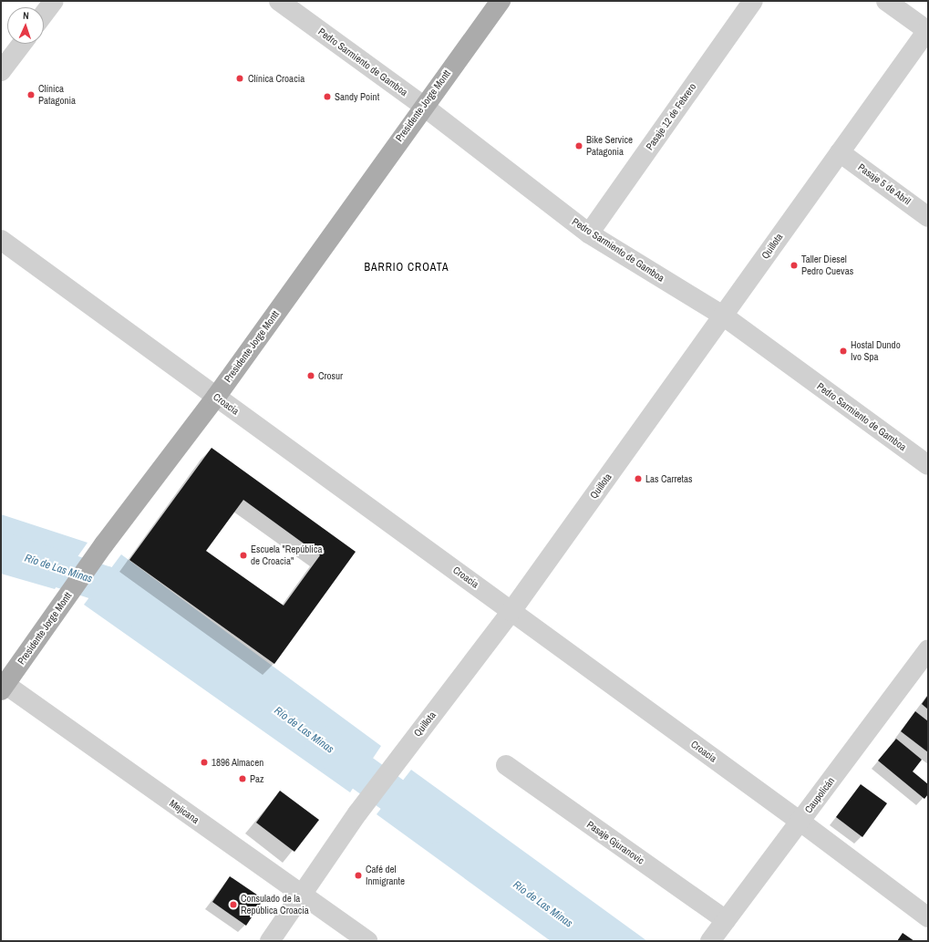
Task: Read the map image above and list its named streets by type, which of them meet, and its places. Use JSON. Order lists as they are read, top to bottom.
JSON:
{
  "streets": {
    "main road": ["Presidente Jorge Montt"],
    "street": [
      "Pedro Sarmiento de Gamboa",
      "Pasaje 12 de Febrero",
      "Pasaje 5 de Abril",
      "Quillota",
      "Croacia",
      "Caupolicán",
      "Mejicana",
      "Pasaje Gjuranovic"
    ]
  },
  "crossings": [
    ["Pedro Sarmiento de Gamboa", "Presidente Jorge Montt"],
    ["Pedro Sarmiento de Gamboa", "Pasaje 12 de Febrero"],
    ["Pedro Sarmiento de Gamboa", "Quillota"],
    ["Presidente Jorge Montt", "Croacia"],
    ["Presidente Jorge Montt", "Mejicana"],
    ["Pasaje 5 de Abril", "Quillota"],
    ["Quillota", "Croacia"],
    ["Quillota", "Mejicana"],
    ["Croacia", "Caupolicán"],
    ["Caupolicán", "Pasaje Gjuranovic"]
  ],
  "districts": ["BARRIO CROATA"],
  "water": ["Río de Las Minas"],
  "places": [
    "Clínica Croacia",
    "Clínica Patagonia",
    "Sandy Point",
    "Bike Service Patagonia",
    "Taller Diesel Pedro Cuevas",
    "Hostal Dundo Ivo Spa",
    "Crosur",
    "Las Carretas",
    "Escuela \"República de Croacia\"",
    "1896 Almacen",
    "Paz",
    "Café del Inmigrante",
    "Consulado de la República Croacia"
  ],
  "north": "top"
}
